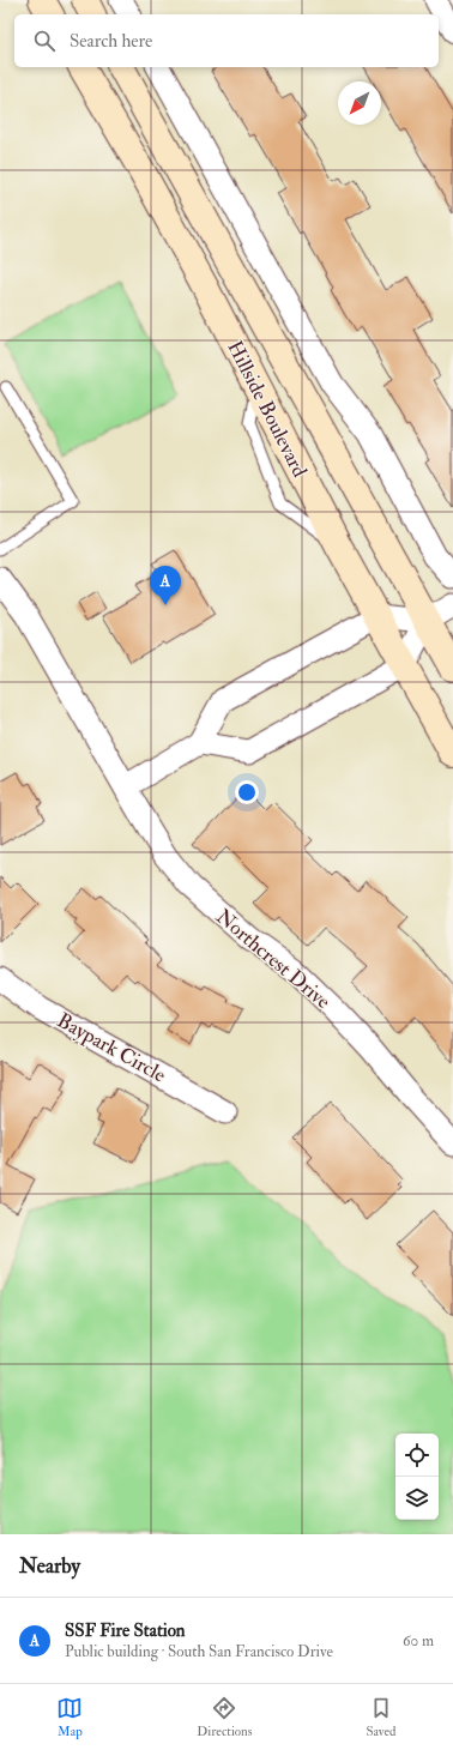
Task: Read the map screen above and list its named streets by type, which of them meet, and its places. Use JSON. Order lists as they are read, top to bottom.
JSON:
{
  "streets": {
    "main road": ["Hillside Boulevard"],
    "street": ["Northcrest Drive", "Baypark Circle"]
  },
  "north": "bottom left",
  "page": {
    "search": "Search here",
    "pins": "A",
    "heading": "Nearby",
    "list": [
      {
        "mark": "A",
        "name": "SSF Fire Station",
        "note": "Public building · South San Francisco Drive",
        "value": "60 m"
      }
    ],
    "nav": ["Map", "Directions", "Saved"]
  }
}
